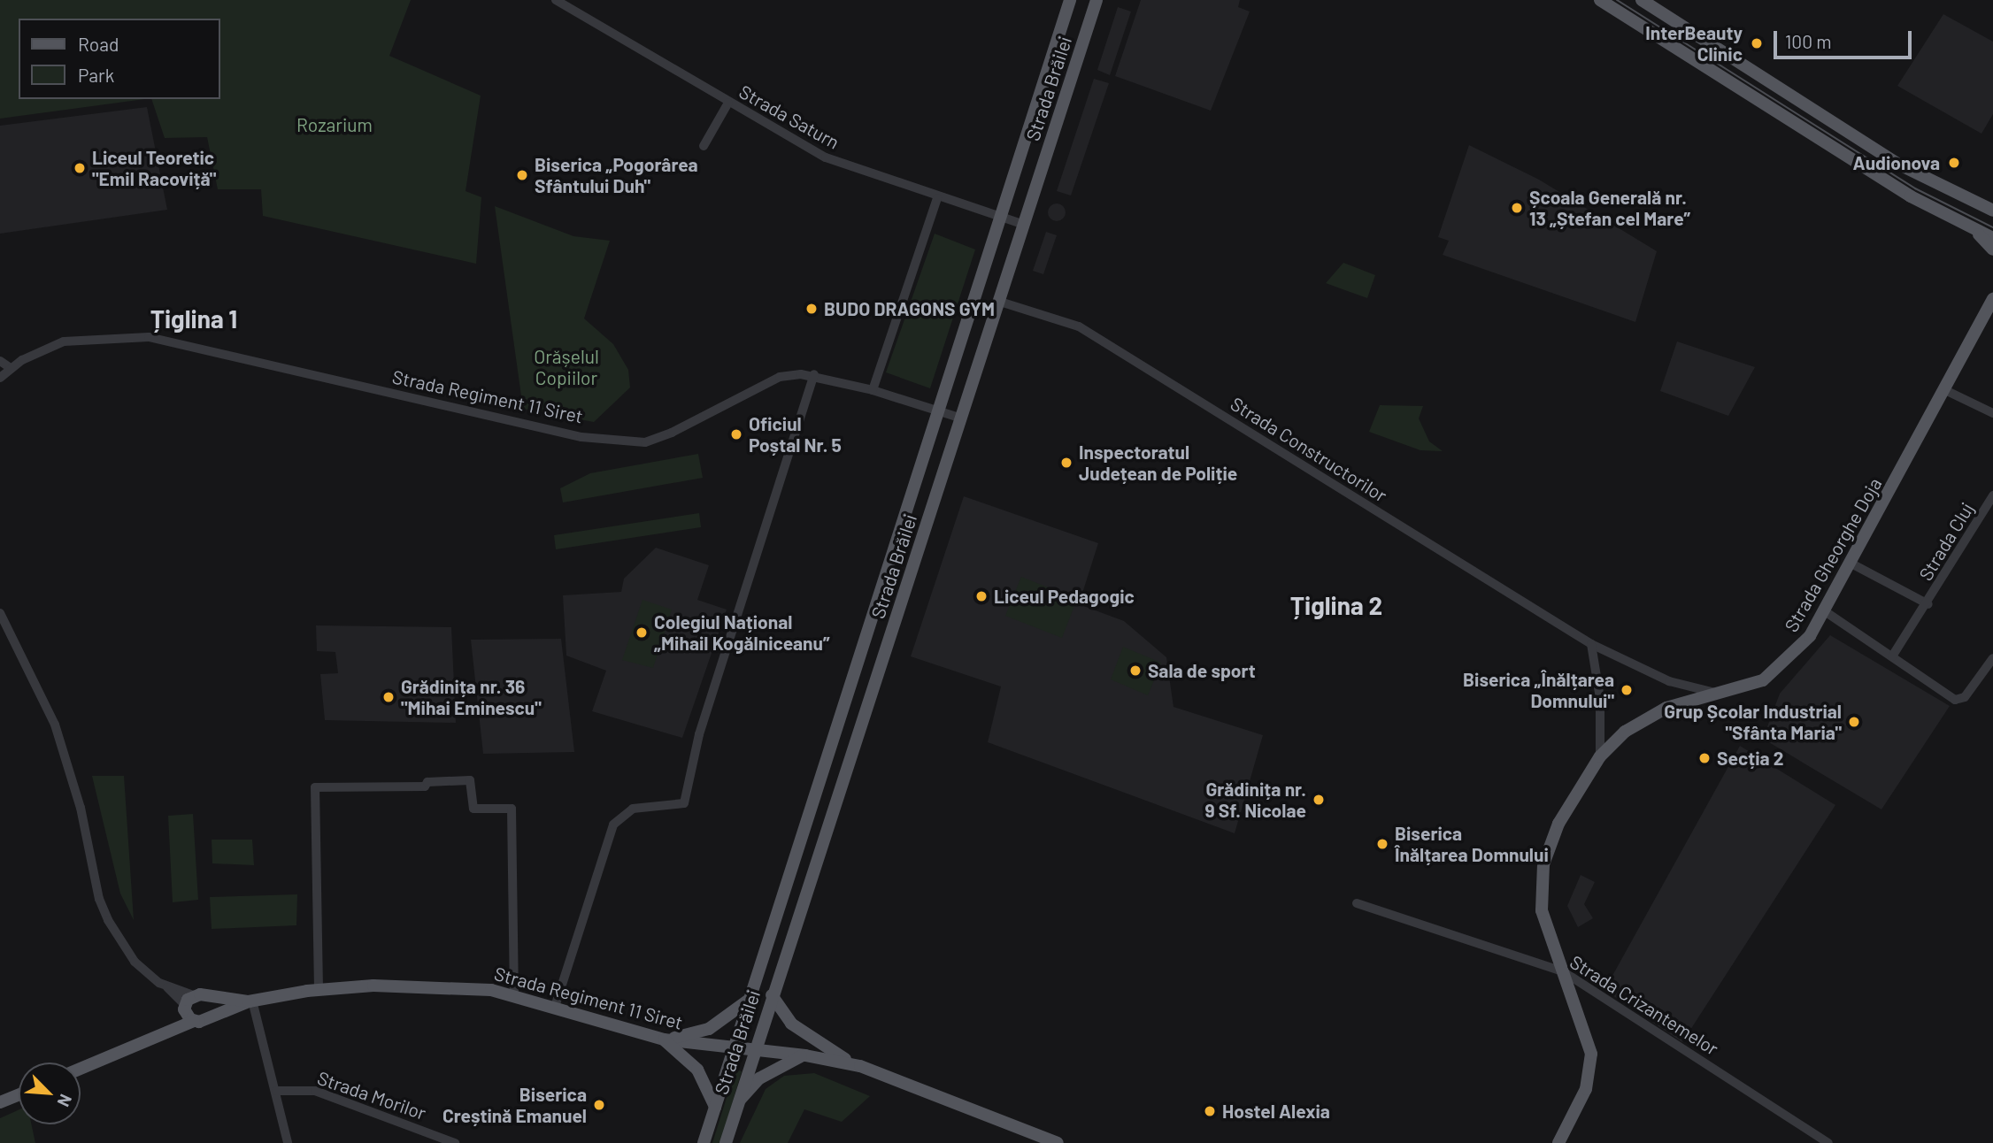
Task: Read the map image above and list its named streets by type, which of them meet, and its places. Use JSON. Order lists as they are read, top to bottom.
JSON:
{
  "streets": {
    "main road": ["Strada Brăilei", "Strada Regiment 11 Siret", "Strada Gheorghe Doja"],
    "street": [
      "Strada Saturn",
      "Strada Constructorilor",
      "Strada Cluj",
      "Strada Crizantemelor",
      "Strada Morilor"
    ]
  },
  "crossings": [
    ["Strada Brăilei", "Strada Saturn"],
    ["Strada Brăilei", "Strada Regiment 11 Siret"],
    ["Strada Brăilei", "Strada Constructorilor"],
    ["Strada Constructorilor", "Strada Gheorghe Doja"],
    ["Strada Cluj", "Strada Gheorghe Doja"],
    ["Strada Gheorghe Doja", "Strada Crizantemelor"]
  ],
  "districts": ["Țiglina 1", "Țiglina 2"],
  "parks": ["Rozarium", "Orășelul Copiilor"],
  "places": [
    "InterBeauty Clinic",
    "Audionova",
    "Liceul Teoretic \"Emil Racoviță\"",
    "Biserica „Pogorârea Sfântului Duh\"",
    "Școala Generală nr. 13 „Ștefan cel Mare”",
    "BUDO DRAGONS GYM",
    "Oficiul Poștal Nr. 5",
    "Inspectoratul Județean de Poliție",
    "Liceul Pedagogic",
    "Colegiul Național „Mihail Kogălniceanu”",
    "Sala de sport",
    "Biserica „Înălțarea Domnului\"",
    "Grădinița nr. 36 \"Mihai Eminescu\"",
    "Grup Școlar Industrial \"Sfânta Maria\"",
    "Secția 2",
    "Grădinița nr. 9 Sf. Nicolae",
    "Biserica Înălțarea Domnului",
    "Biserica Creștină Emanuel",
    "Hostel Alexia"
  ],
  "legend": ["Road", "Park"],
  "scale_bar": "100 m",
  "north": "bottom right"
}
